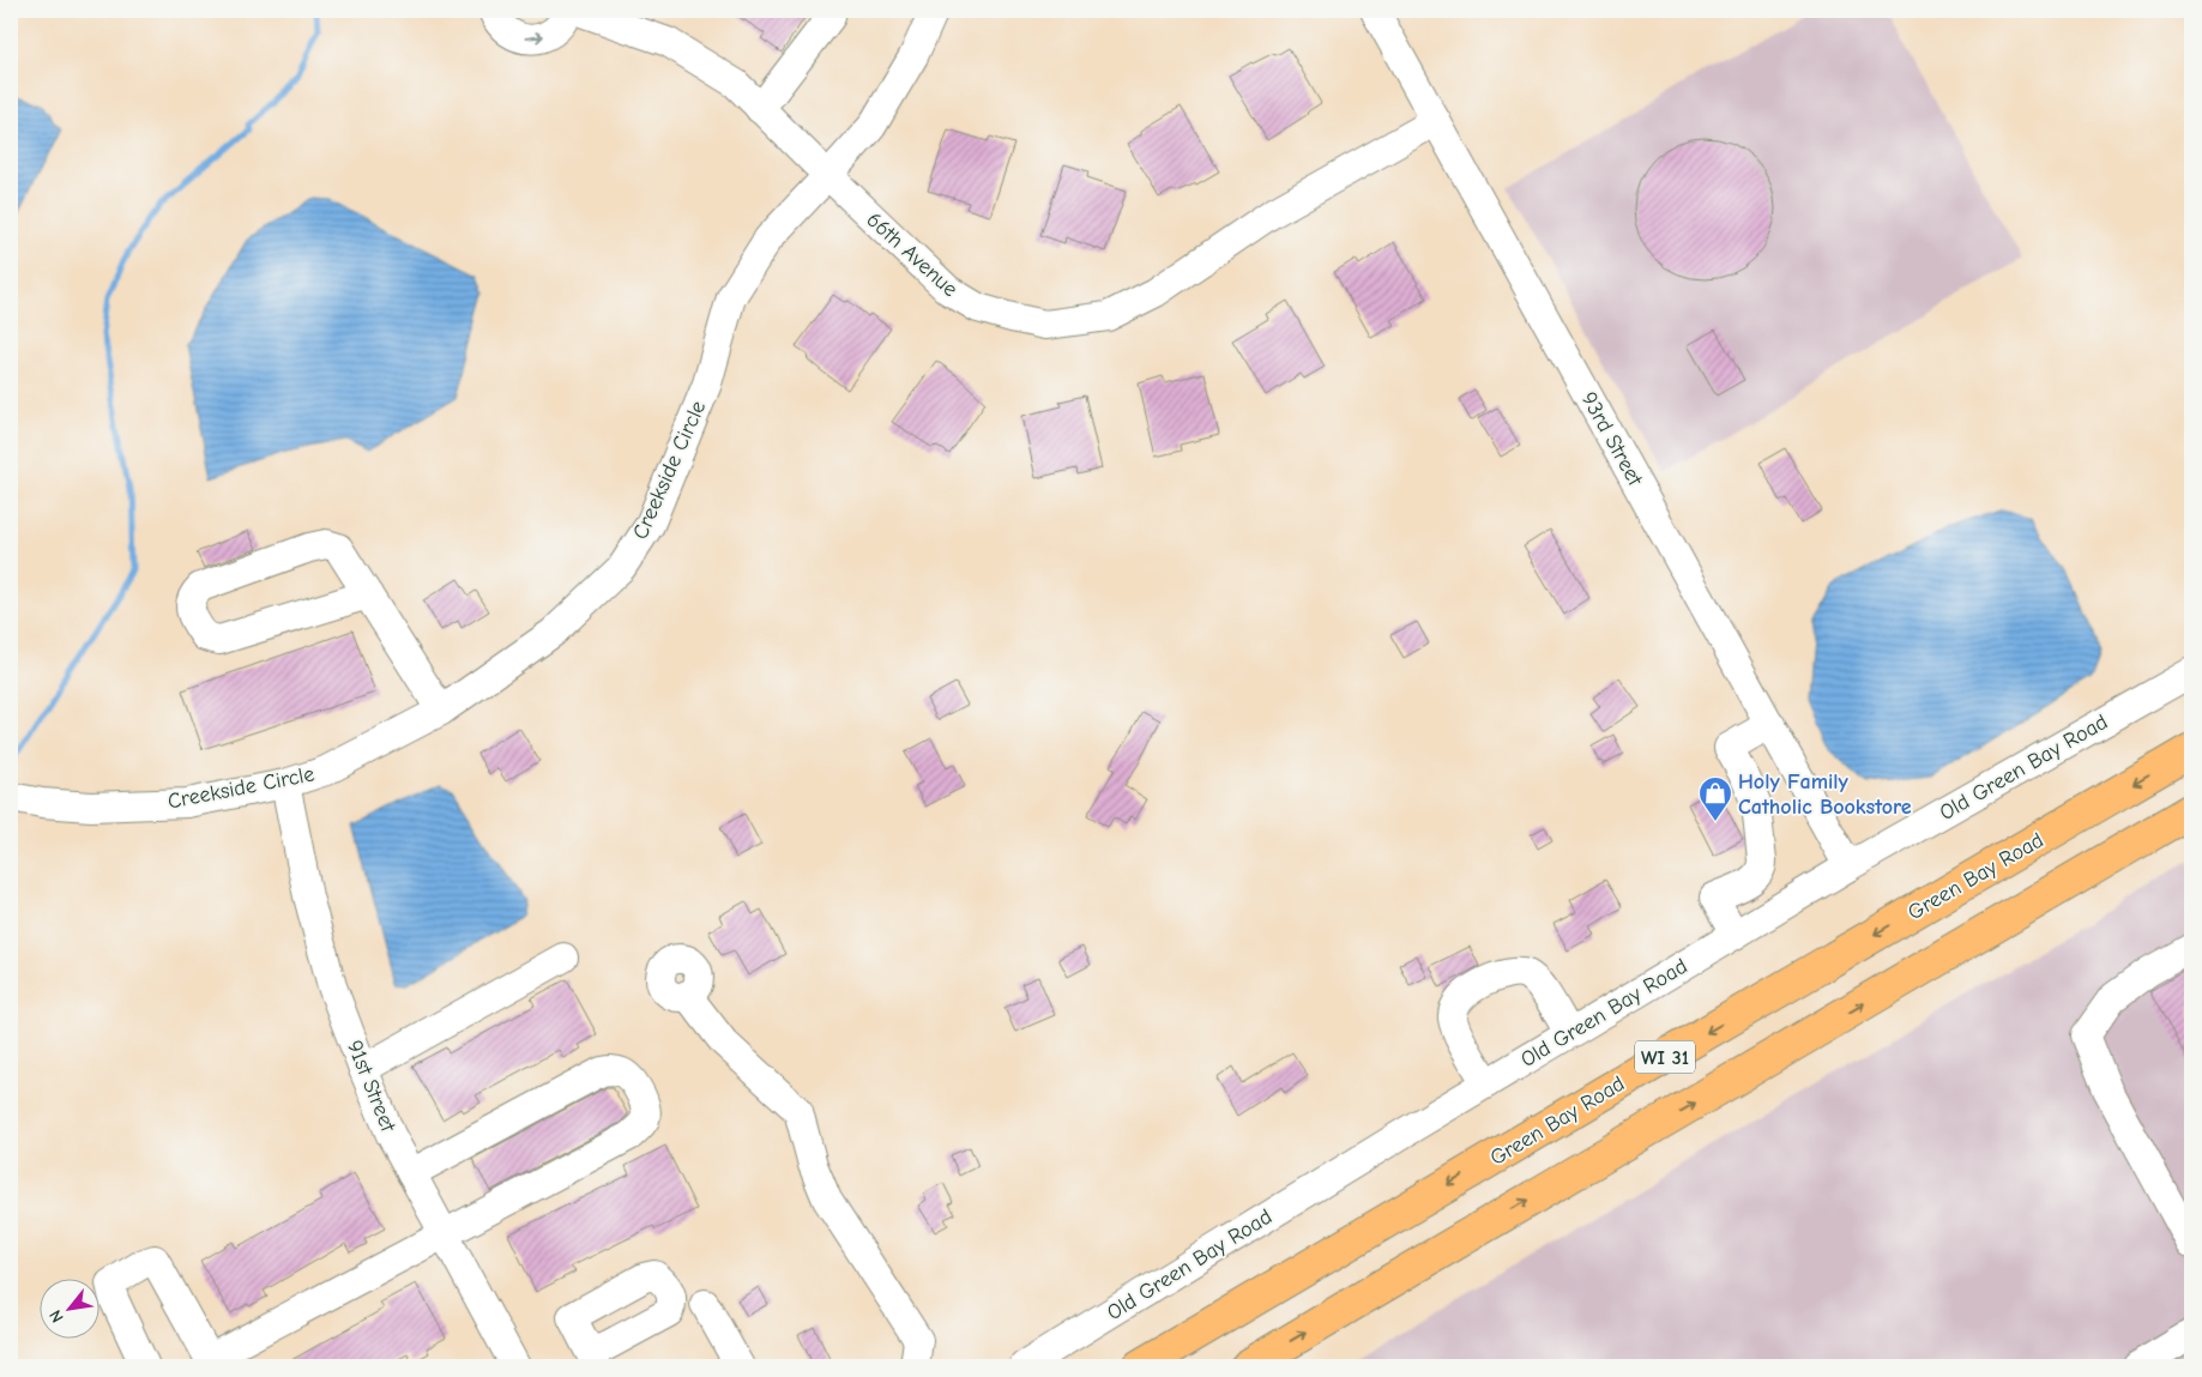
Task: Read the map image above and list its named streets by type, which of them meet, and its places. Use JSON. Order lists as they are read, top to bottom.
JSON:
{
  "streets": {
    "main road": ["Green Bay Road", "WI 31"],
    "street": [
      "66th Avenue",
      "93rd Street",
      "Creekside Circle",
      "Old Green Bay Road",
      "91st Street"
    ]
  },
  "crossings": [
    ["66th Avenue", "93rd Street"],
    ["66th Avenue", "Creekside Circle"],
    ["93rd Street", "Old Green Bay Road"],
    ["Creekside Circle", "91st Street"]
  ],
  "places": {
    "shop": ["Holy Family Catholic Bookstore"]
  },
  "north": "bottom left"
}
